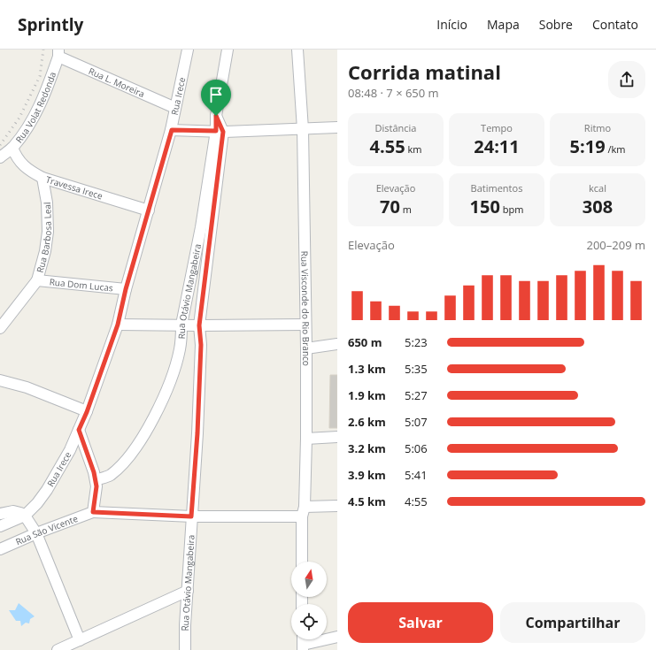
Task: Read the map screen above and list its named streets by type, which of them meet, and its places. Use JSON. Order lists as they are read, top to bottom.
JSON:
{
  "streets": {
    "street": [
      "Rua L. Moreira",
      "Rua Irece",
      "Rua Volat Redonda",
      "Travessa Irece",
      "Rua Barbosa Leal",
      "Rua Dom Lucas",
      "Rua Otávio Mangabeira",
      "Rua Visconde do Rio Branco",
      "Rua São Vicente"
    ]
  },
  "crossings": [
    ["Rua L. Moreira", "Rua Irece"],
    ["Rua L. Moreira", "Rua Volat Redonda"],
    ["Rua Irece", "Travessa Irece"],
    ["Rua Irece", "Rua Dom Lucas"],
    ["Rua Volat Redonda", "Travessa Irece"],
    ["Travessa Irece", "Rua Barbosa Leal"],
    ["Rua Barbosa Leal", "Rua Dom Lucas"]
  ],
  "north": "top",
  "page": {
    "header": "Sprintly",
    "nav": [
      "Início",
      "Mapa",
      "Sobre",
      "Contato"
    ],
    "heading": ["Corrida matinal", "08:48 · 7 × 650 m"],
    "stats": [
      ["Distância", "4.55 km"],
      ["Tempo", "24:11"],
      ["Ritmo", "5:19 /km"],
      ["Elevação", "70 m"],
      ["Batimentos", "150 bpm"],
      ["kcal", "308"]
    ],
    "chart": ["Elevação", "200–209 m"],
    "list": [
      {
        "name": "650 m",
        "note": "5:23"
      },
      {
        "name": "1.3 km",
        "note": "5:35"
      },
      {
        "name": "1.9 km",
        "note": "5:27"
      },
      {
        "name": "2.6 km",
        "note": "5:07"
      },
      {
        "name": "3.2 km",
        "note": "5:06"
      },
      {
        "name": "3.9 km",
        "note": "5:41"
      },
      {
        "name": "4.5 km",
        "note": "4:55"
      }
    ],
    "buttons": ["Salvar", "Compartilhar"]
  }
}
